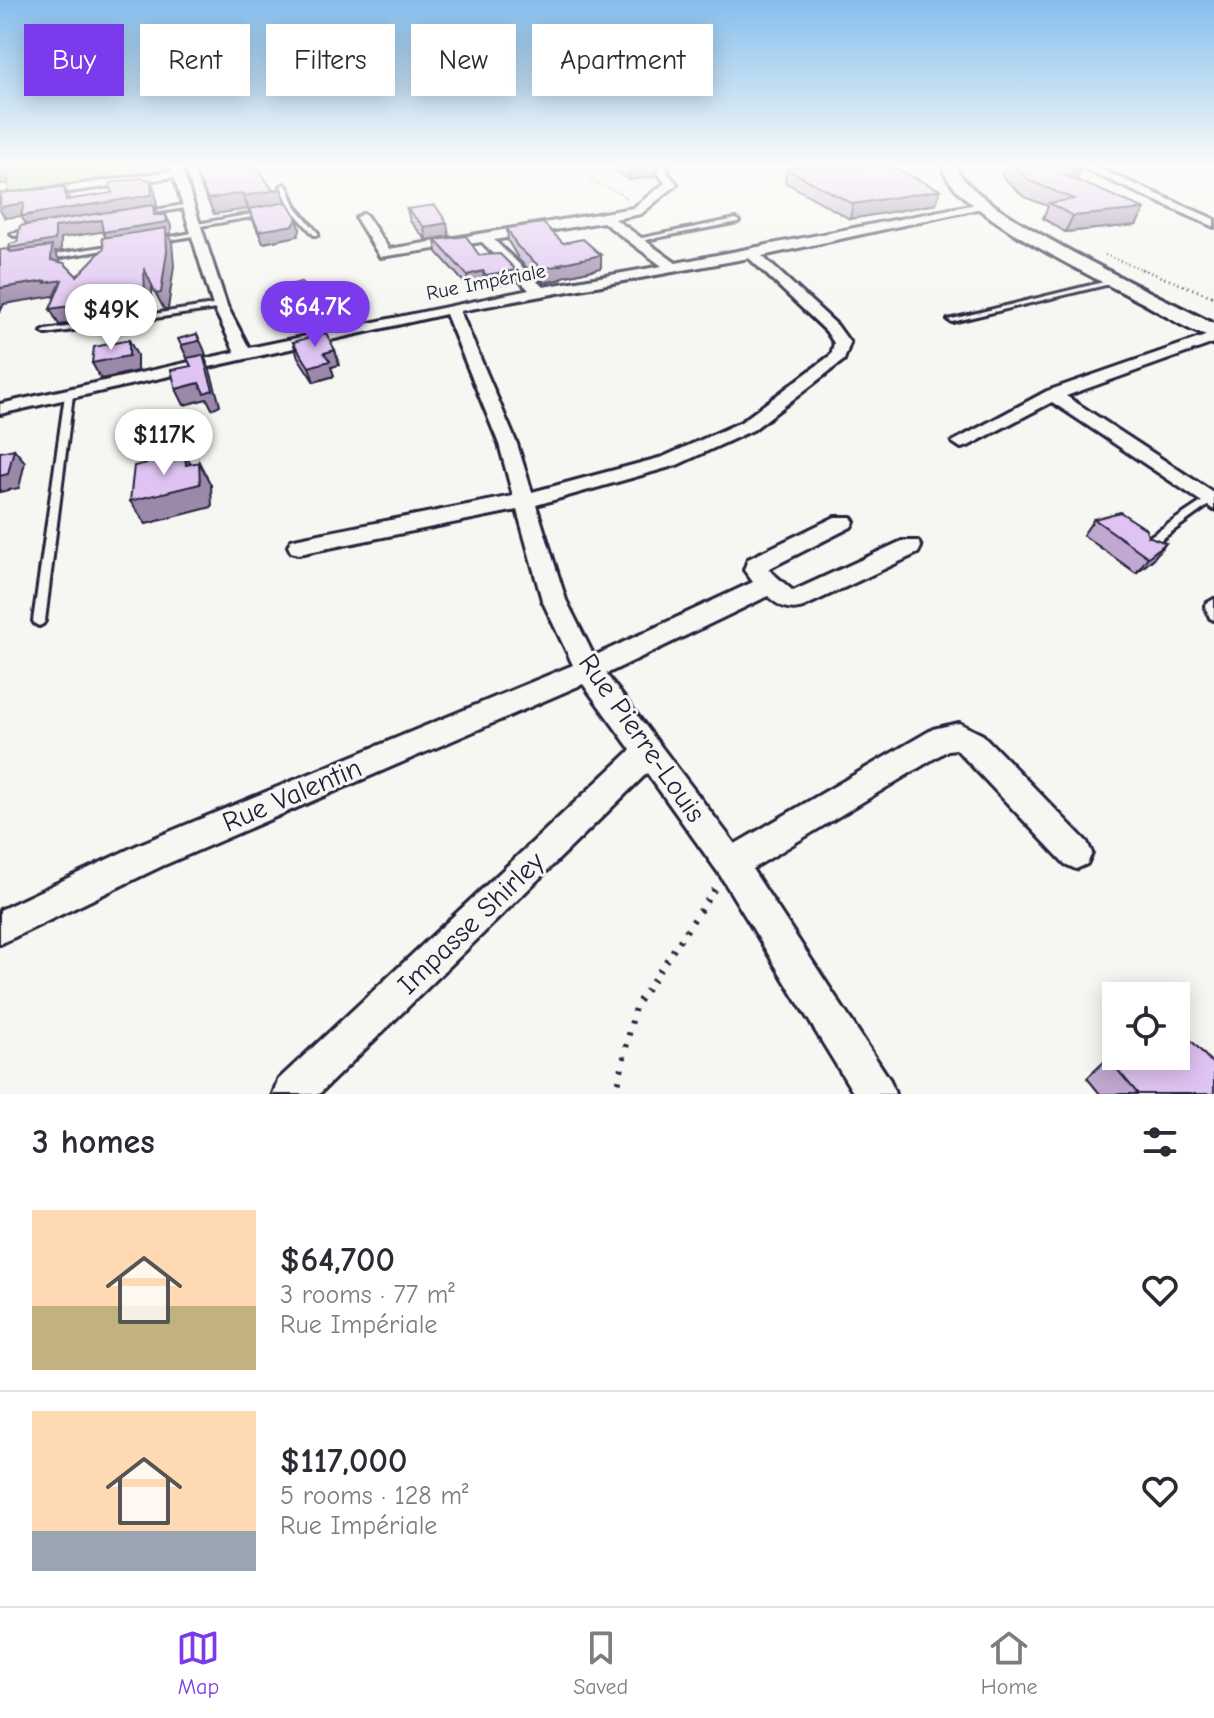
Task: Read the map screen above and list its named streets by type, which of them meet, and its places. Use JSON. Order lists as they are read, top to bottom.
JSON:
{
  "streets": {
    "street": [
      "Rue Impériale",
      "Rue Pierre-Louis",
      "Rue Valentin",
      "Impasse Shirley"
    ]
  },
  "crossings": [
    ["Rue Impériale", "Rue Pierre-Louis"],
    ["Rue Pierre-Louis", "Rue Valentin"],
    ["Rue Pierre-Louis", "Impasse Shirley"]
  ],
  "page": {
    "chip": [
      "Buy",
      "Rent",
      "Filters",
      "New",
      "Apartment"
    ],
    "price": ["$64.7K", "$49K", "$117K"],
    "heading": "3 homes",
    "list": [
      {
        "name": "$64,700",
        "note": "3 rooms · 77 m² · Rue Impériale"
      },
      {
        "name": "$117,000",
        "note": "5 rooms · 128 m² · Rue Impériale"
      }
    ],
    "tabs": ["Map", "Saved", "Home"]
  }
}
